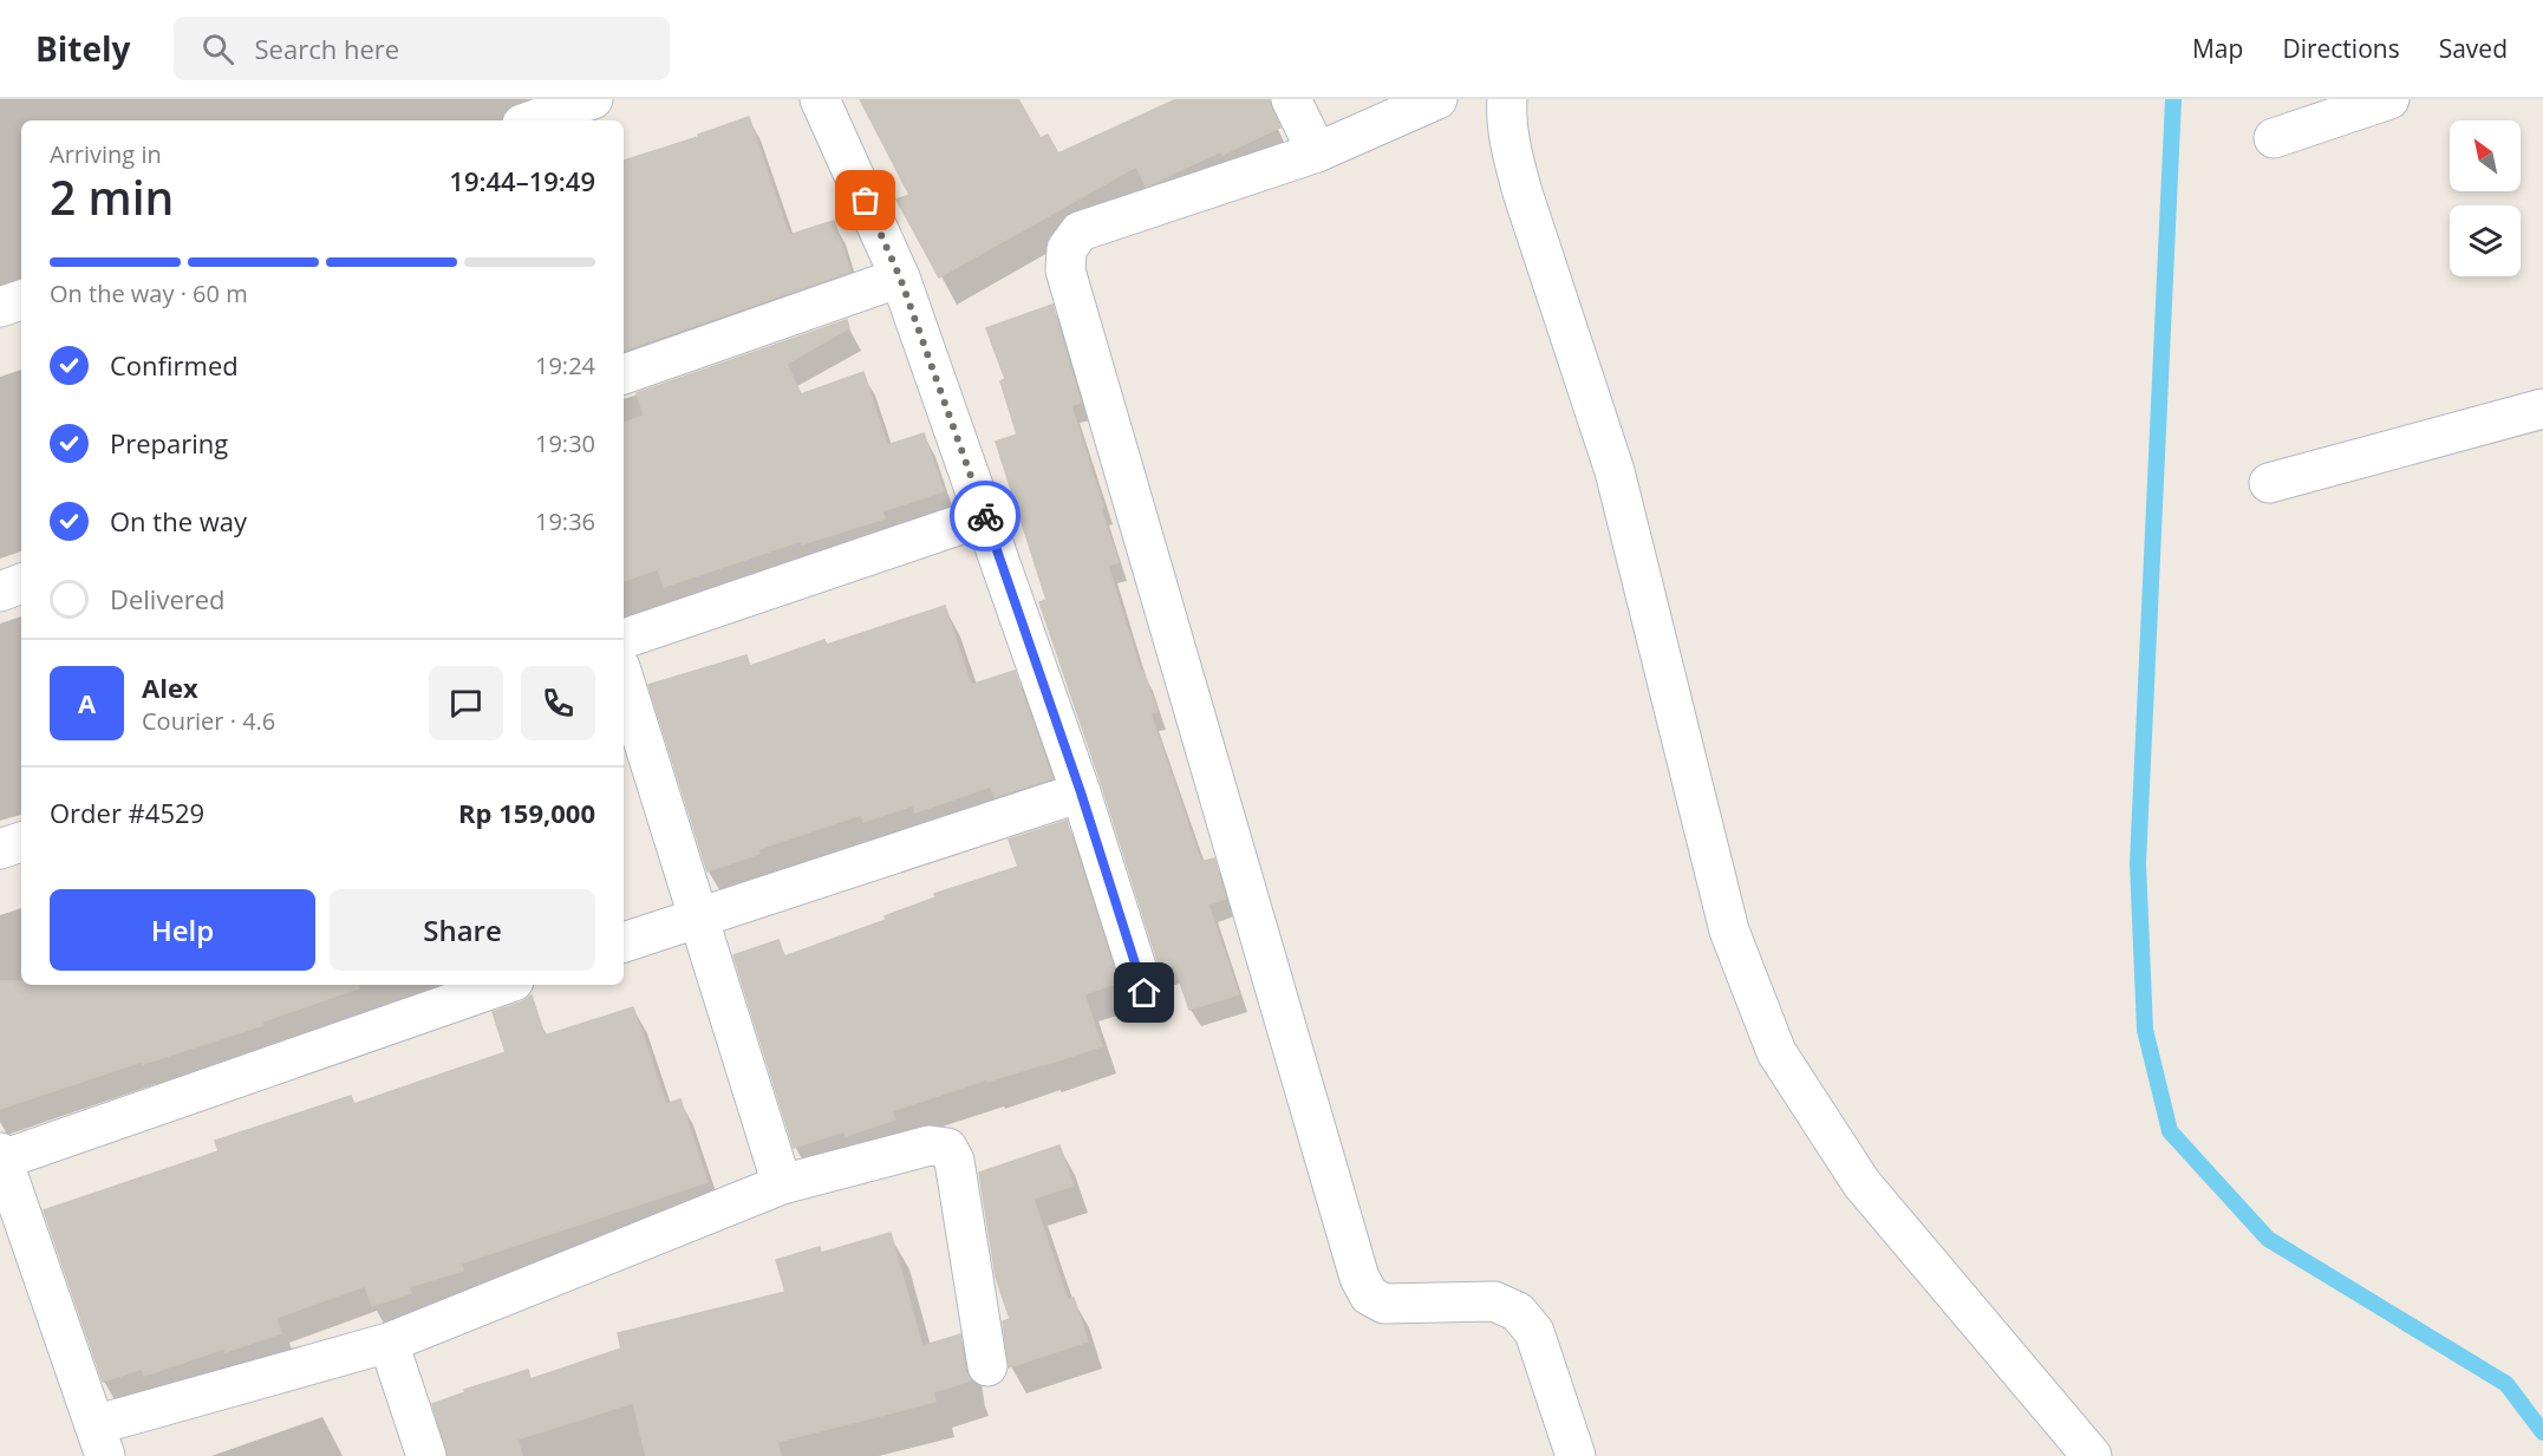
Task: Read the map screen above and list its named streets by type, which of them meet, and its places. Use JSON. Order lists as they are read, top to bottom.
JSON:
{
  "north": "top left",
  "page": {
    "header": "Bitely",
    "search": "Search here",
    "nav": ["Map", "Directions", "Saved"],
    "heading": ["2 min", "Arriving in", "19:44–19:49"],
    "panel": [
      "Alex",
      "Courier · 4.6",
      "Order #4529",
      "Rp 159,000"
    ],
    "bar": "On the way · 60 m",
    "list": [
      ["Confirmed", "19:24"],
      ["Preparing", "19:30"],
      ["On the way", "19:36"],
      "Delivered"
    ],
    "round": "A",
    "buttons": ["Help", "Share"]
  }
}
